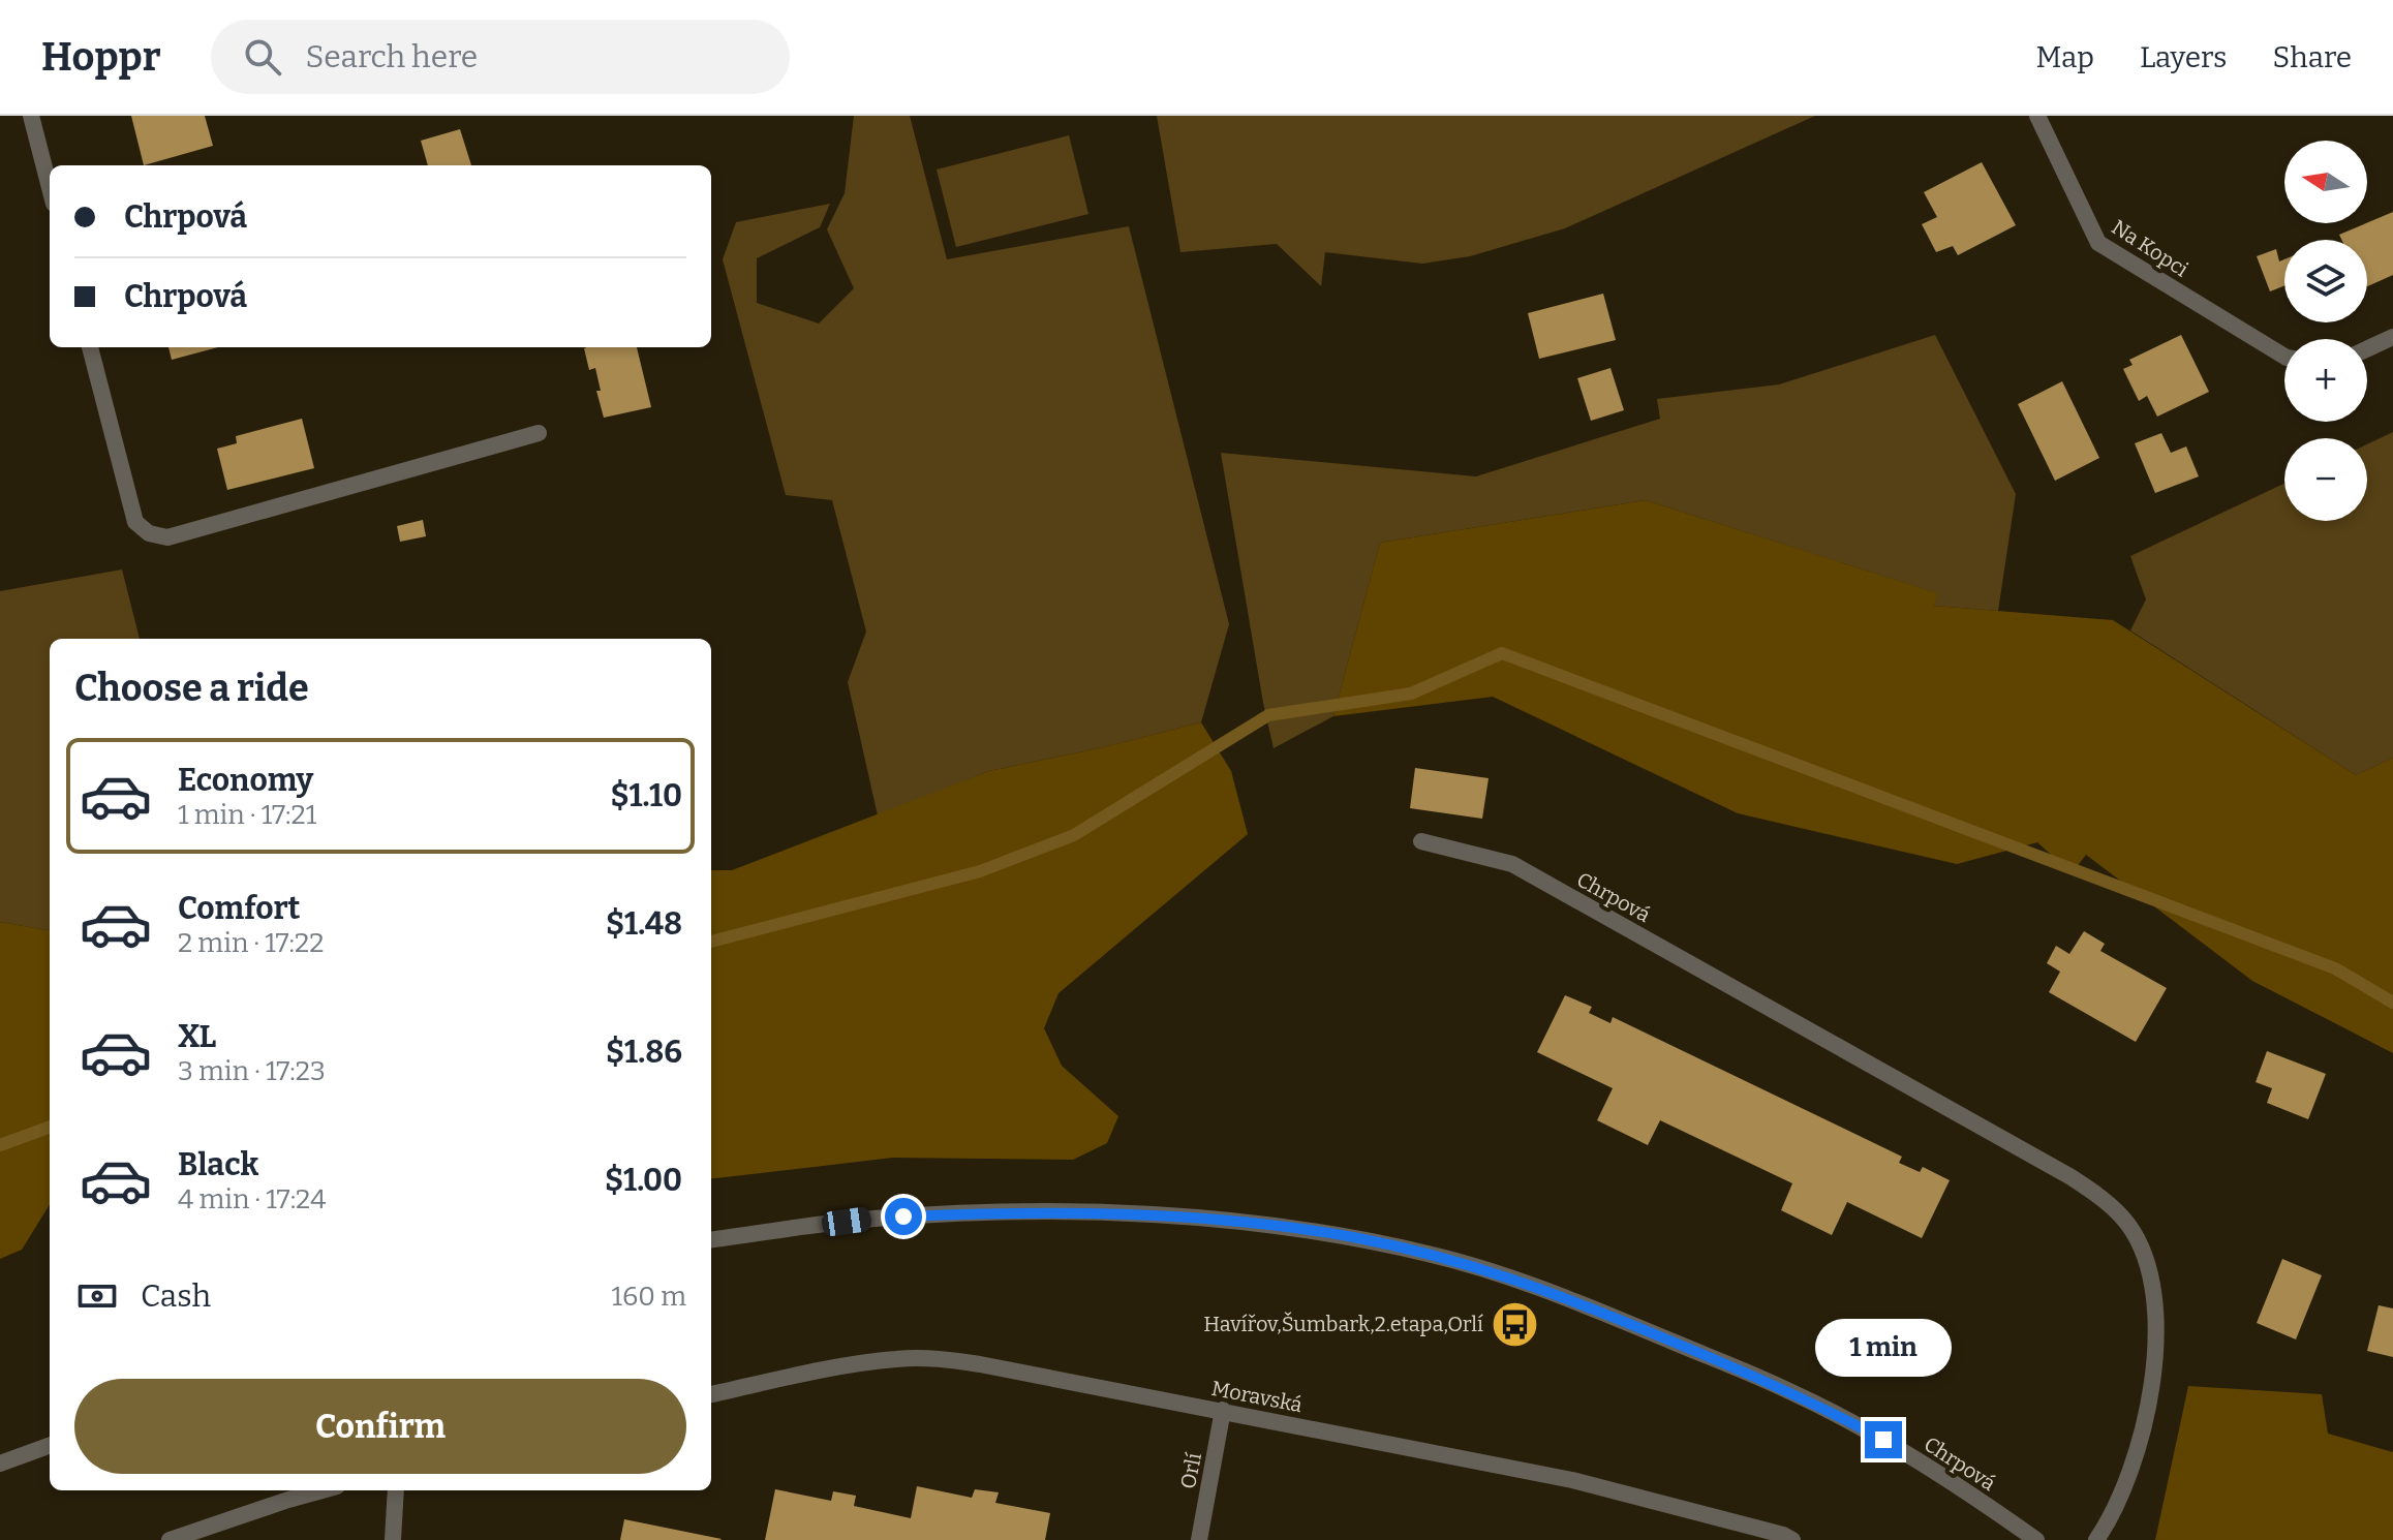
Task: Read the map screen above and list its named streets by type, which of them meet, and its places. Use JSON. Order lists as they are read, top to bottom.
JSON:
{
  "streets": {
    "street": [
      "Na Kopci",
      "Chrpová",
      "Moravská",
      "Orlí"
    ]
  },
  "crossings": [
    ["Moravská", "Orlí"]
  ],
  "places": {
    "bus stop": ["Havířov,Šumbark,2.etapa,Orlí"]
  },
  "north": "left",
  "page": {
    "header": "Hoppr",
    "search": "Search here",
    "nav": ["Map", "Layers", "Share"],
    "map_buttons": ["+", "−"],
    "banner": ["Chrpová", "Chrpová"],
    "heading": "Choose a ride",
    "list": [
      {
        "name": "Economy",
        "note": "1 min · 17:21",
        "value": "$1.10"
      },
      {
        "name": "Comfort",
        "note": "2 min · 17:22",
        "value": "$1.48"
      },
      {
        "name": "XL",
        "note": "3 min · 17:23",
        "value": "$1.86"
      },
      {
        "name": "Black",
        "note": "4 min · 17:24",
        "value": "$1.00"
      }
    ],
    "pay": ["Cash", "160 m"],
    "bubble": "1 min",
    "buttons": "Confirm"
  }
}
